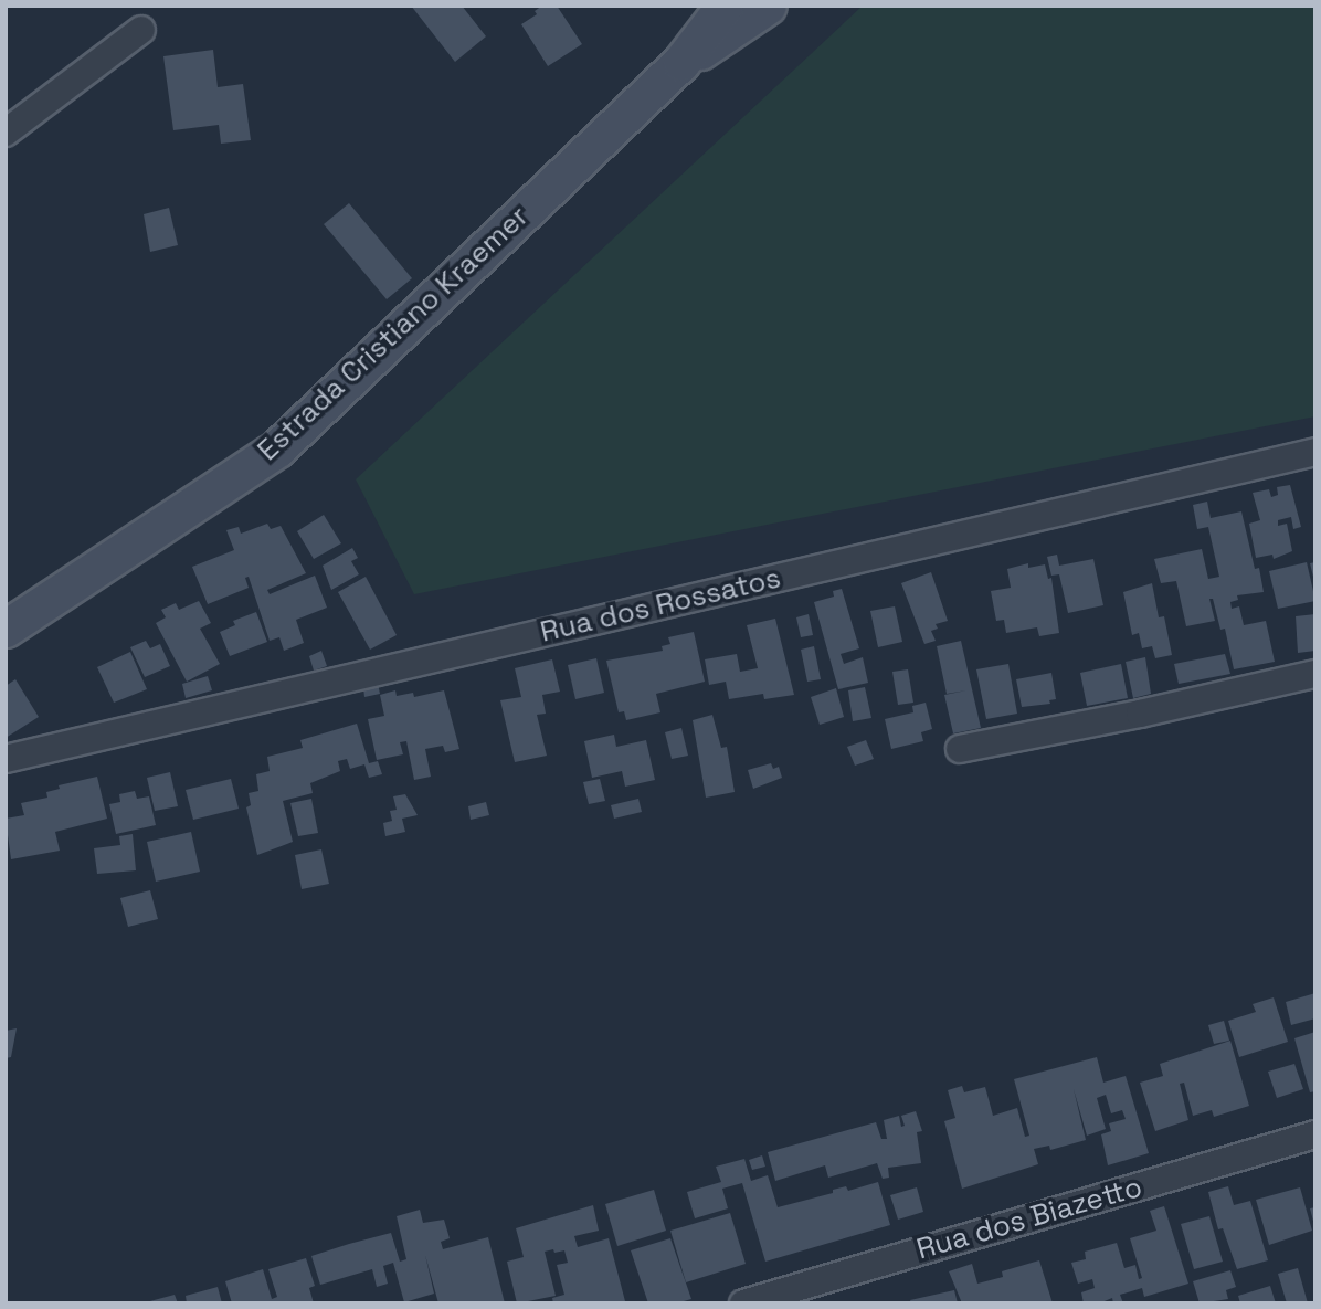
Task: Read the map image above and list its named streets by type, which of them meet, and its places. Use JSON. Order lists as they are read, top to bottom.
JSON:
{
  "streets": {
    "main road": ["Estrada Cristiano Kraemer"],
    "street": ["Rua dos Rossatos", "Rua dos Biazetto"]
  }
}
